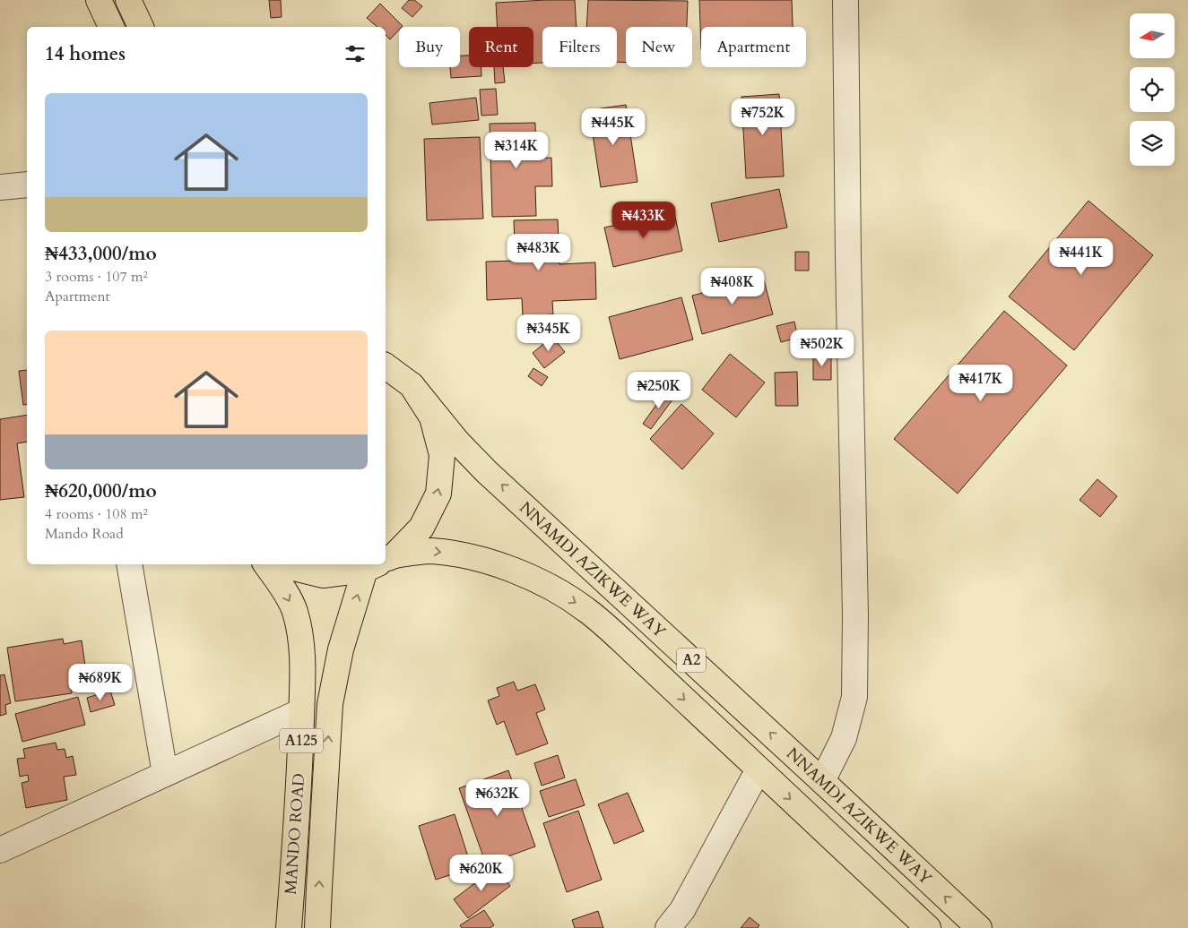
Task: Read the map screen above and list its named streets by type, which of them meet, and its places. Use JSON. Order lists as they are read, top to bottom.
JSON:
{
  "streets": {
    "highway": [
      "NNAMDI AZIKWE WAY",
      "A2",
      "A125",
      "MANDO ROAD"
    ]
  },
  "north": "left",
  "page": {
    "chip": [
      "Buy",
      "Rent",
      "Filters",
      "New",
      "Apartment"
    ],
    "heading": "14 homes",
    "list": [
      {
        "name": "₦433,000/mo",
        "note": "3 rooms · 107 m² · Apartment"
      },
      {
        "name": "₦620,000/mo",
        "note": "4 rooms · 108 m² · Mando Road"
      }
    ],
    "price": [
      "₦752K",
      "₦445K",
      "₦314K",
      "₦433K",
      "₦483K",
      "₦441K",
      "₦408K",
      "₦345K",
      "₦502K",
      "₦417K",
      "₦250K",
      "₦689K",
      "₦632K",
      "₦620K"
    ]
  }
}
